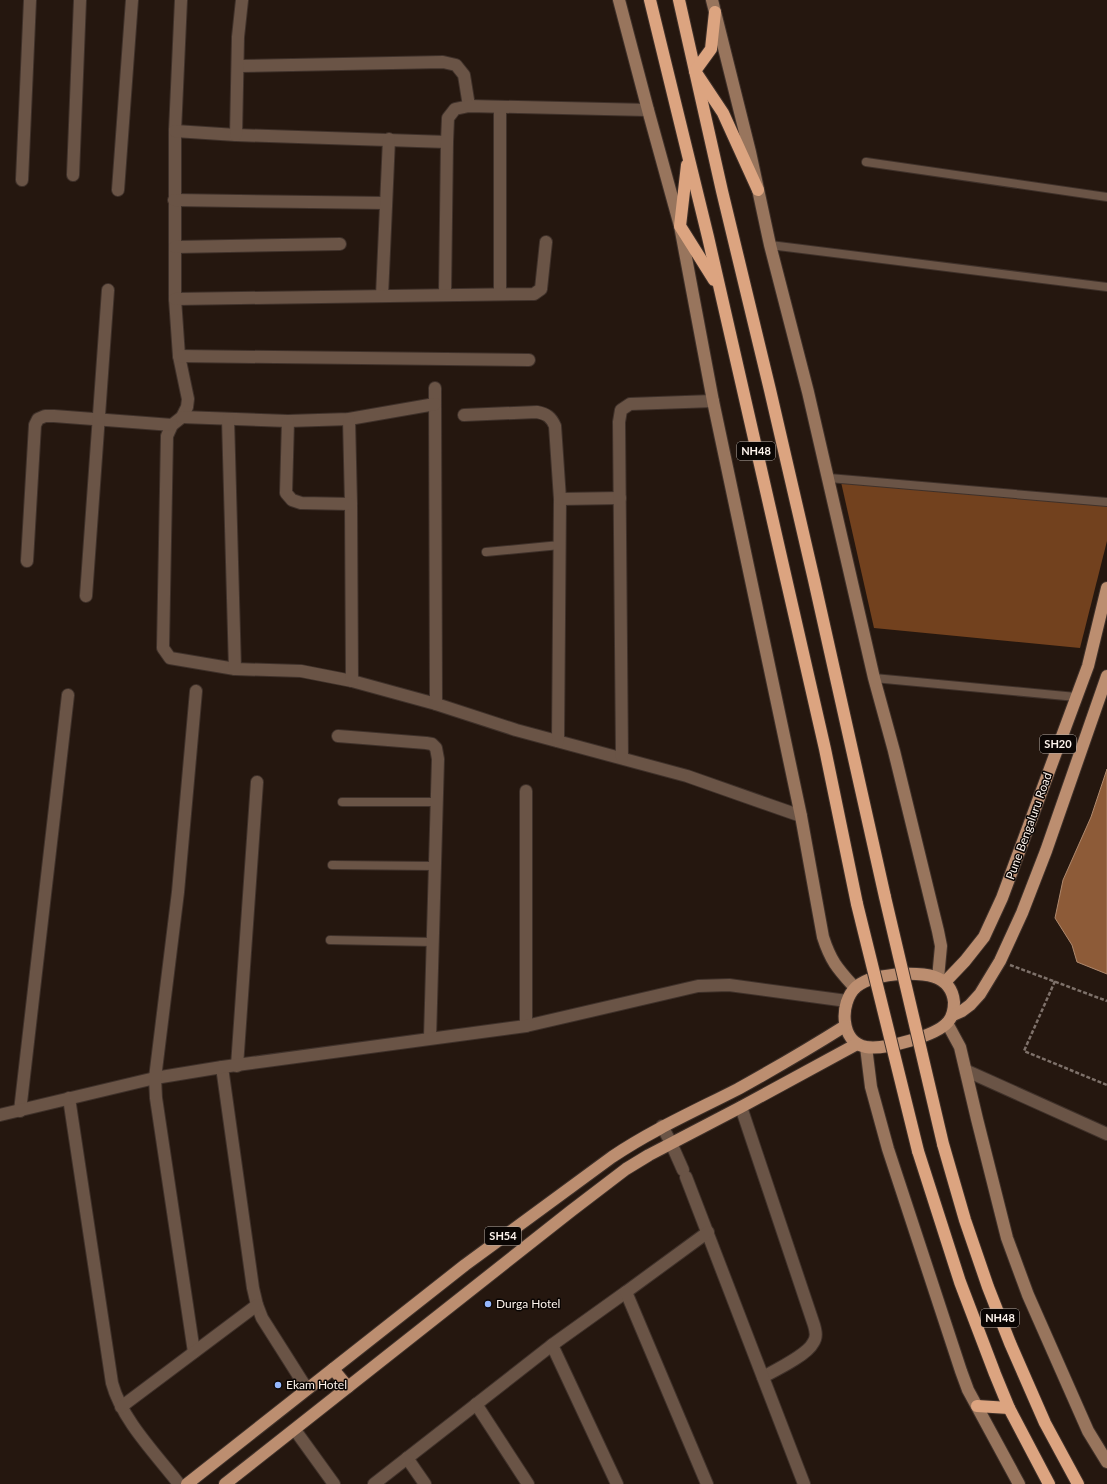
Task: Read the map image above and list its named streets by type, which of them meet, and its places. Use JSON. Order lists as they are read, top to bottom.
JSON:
{
  "streets": {
    "highway": ["NH48"],
    "main road": ["SH20", "Pune Bengaluru Road", "SH54"]
  },
  "crossings": [
    ["Pune Bengaluru Road", "SH54"]
  ],
  "places": ["Durga Hotel", "Ekam Hotel"]
}
